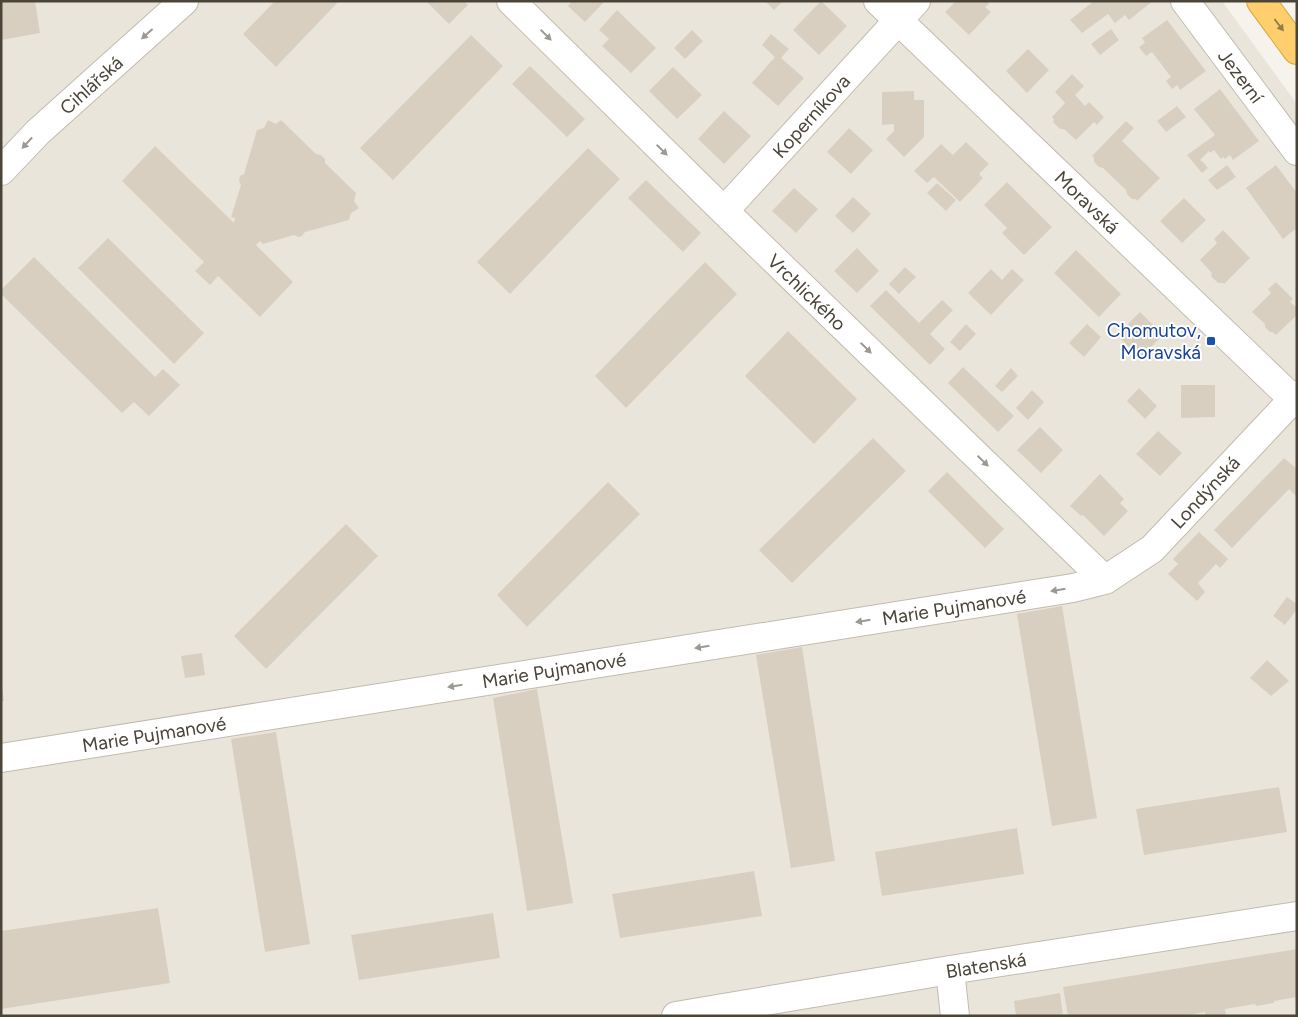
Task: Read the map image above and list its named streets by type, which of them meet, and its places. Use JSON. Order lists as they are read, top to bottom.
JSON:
{
  "streets": {
    "street": [
      "Jezerní",
      "Cihlářská",
      "Koperníkova",
      "Moravská",
      "Vrchlického",
      "Londýnská",
      "Marie Pujmanové",
      "Blatenská"
    ]
  },
  "crossings": [
    ["Koperníkova", "Moravská"],
    ["Koperníkova", "Vrchlického"],
    ["Moravská", "Londýnská"],
    ["Vrchlického", "Londýnská"],
    ["Vrchlického", "Marie Pujmanové"],
    ["Londýnská", "Marie Pujmanové"]
  ],
  "one_way": ["Cihlářská", "Vrchlického", "Marie Pujmanové"],
  "places": {
    "transit": ["Chomutov, Moravská"]
  }
}
